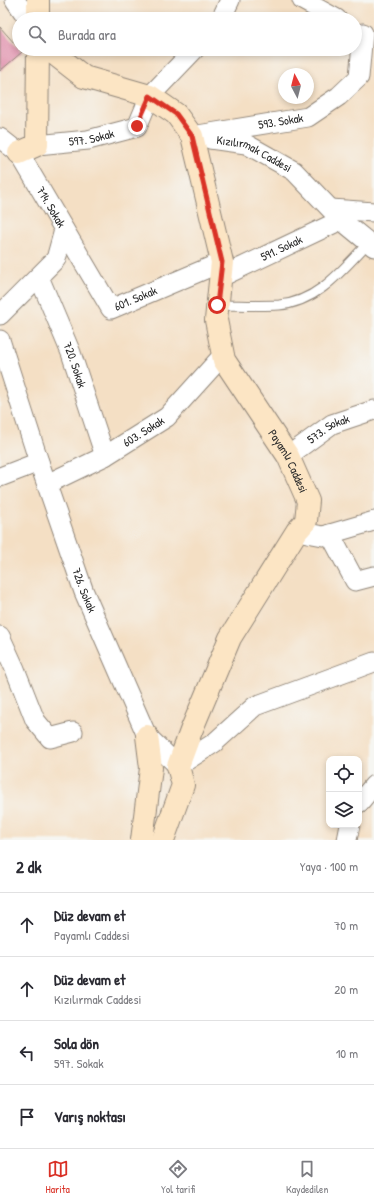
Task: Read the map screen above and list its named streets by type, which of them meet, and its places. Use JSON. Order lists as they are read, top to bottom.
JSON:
{
  "streets": {
    "main road": ["Payamlı Caddesi", "726. Sokak"],
    "street": [
      "593. Sokak",
      "597. Sokak",
      "Kızılırmak Caddesi",
      "714. Sokak",
      "591. Sokak",
      "601. Sokak",
      "720. Sokak",
      "573. Sokak",
      "603. Sokak"
    ]
  },
  "crossings": [
    ["593. Sokak", "Kızılırmak Caddesi"],
    ["593. Sokak", "Payamlı Caddesi"],
    ["597. Sokak", "714. Sokak"],
    ["Kızılırmak Caddesi", "591. Sokak"],
    ["Kızılırmak Caddesi", "Payamlı Caddesi"],
    ["714. Sokak", "601. Sokak"],
    ["714. Sokak", "720. Sokak"],
    ["591. Sokak", "601. Sokak"],
    ["591. Sokak", "Payamlı Caddesi"],
    ["601. Sokak", "Payamlı Caddesi"],
    ["720. Sokak", "603. Sokak"],
    ["573. Sokak", "Payamlı Caddesi"],
    ["603. Sokak", "Payamlı Caddesi"],
    ["603. Sokak", "726. Sokak"]
  ],
  "north": "top",
  "page": {
    "search": "Burada ara",
    "heading": ["2 dk", "Yaya · 100 m"],
    "list": [
      ["Düz devam et", "Payamlı Caddesi", "70 m"],
      ["Düz devam et", "Kızılırmak Caddesi", "20 m"],
      ["Sola dön", "597. Sokak", "10 m"],
      "Varış noktası"
    ],
    "nav": ["Harita", "Yol tarifi", "Kaydedilen"]
  }
}
